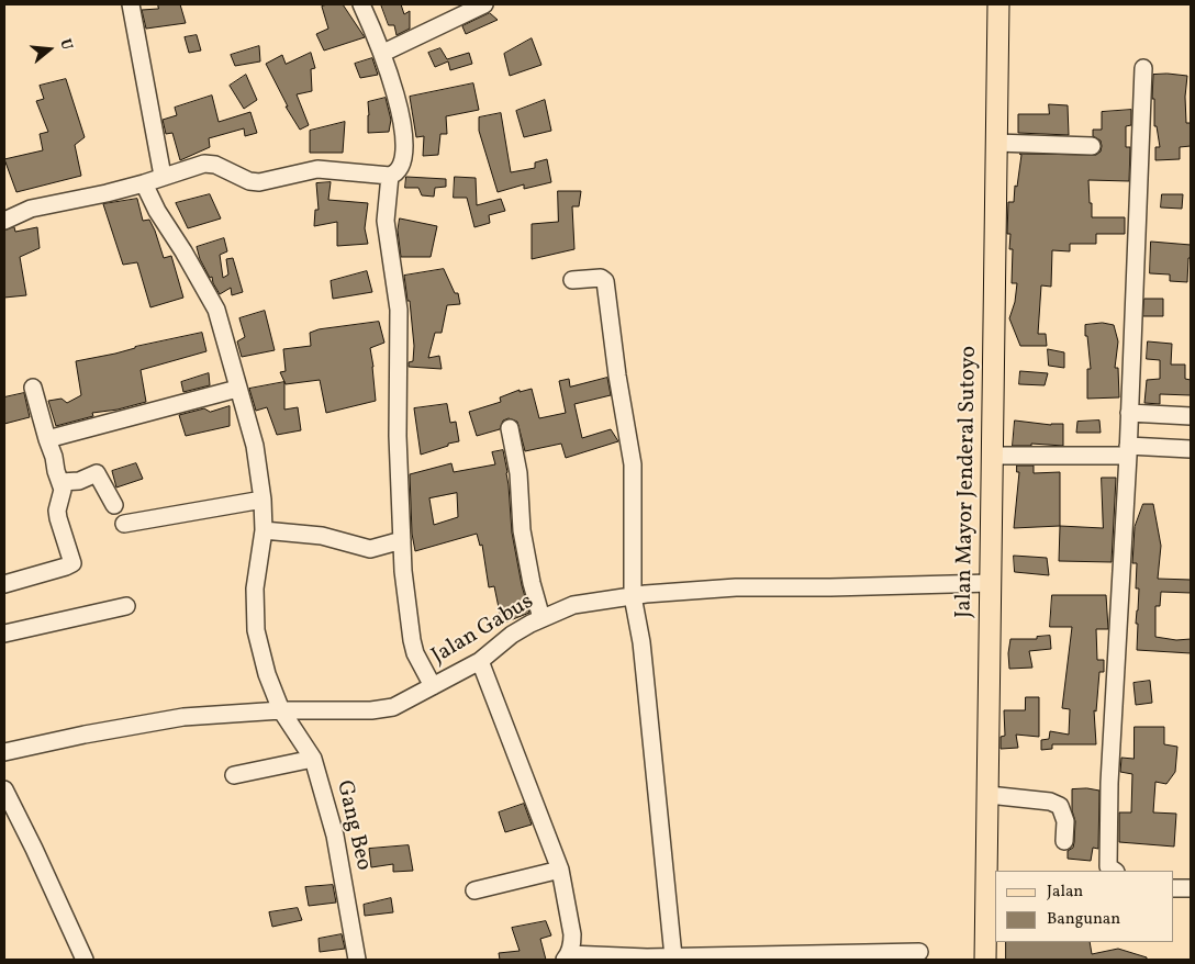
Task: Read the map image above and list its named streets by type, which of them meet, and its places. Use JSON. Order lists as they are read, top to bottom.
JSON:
{
  "streets": {
    "main road": ["Jalan Mayor Jenderal Sutoyo"],
    "street": ["Jalan Gabus", "Gang Beo"]
  },
  "crossings": [
    ["Jalan Mayor Jenderal Sutoyo", "Jalan Gabus"],
    ["Jalan Gabus", "Gang Beo"]
  ],
  "legend": ["Jalan", "Bangunan"],
  "north": "right"
}
